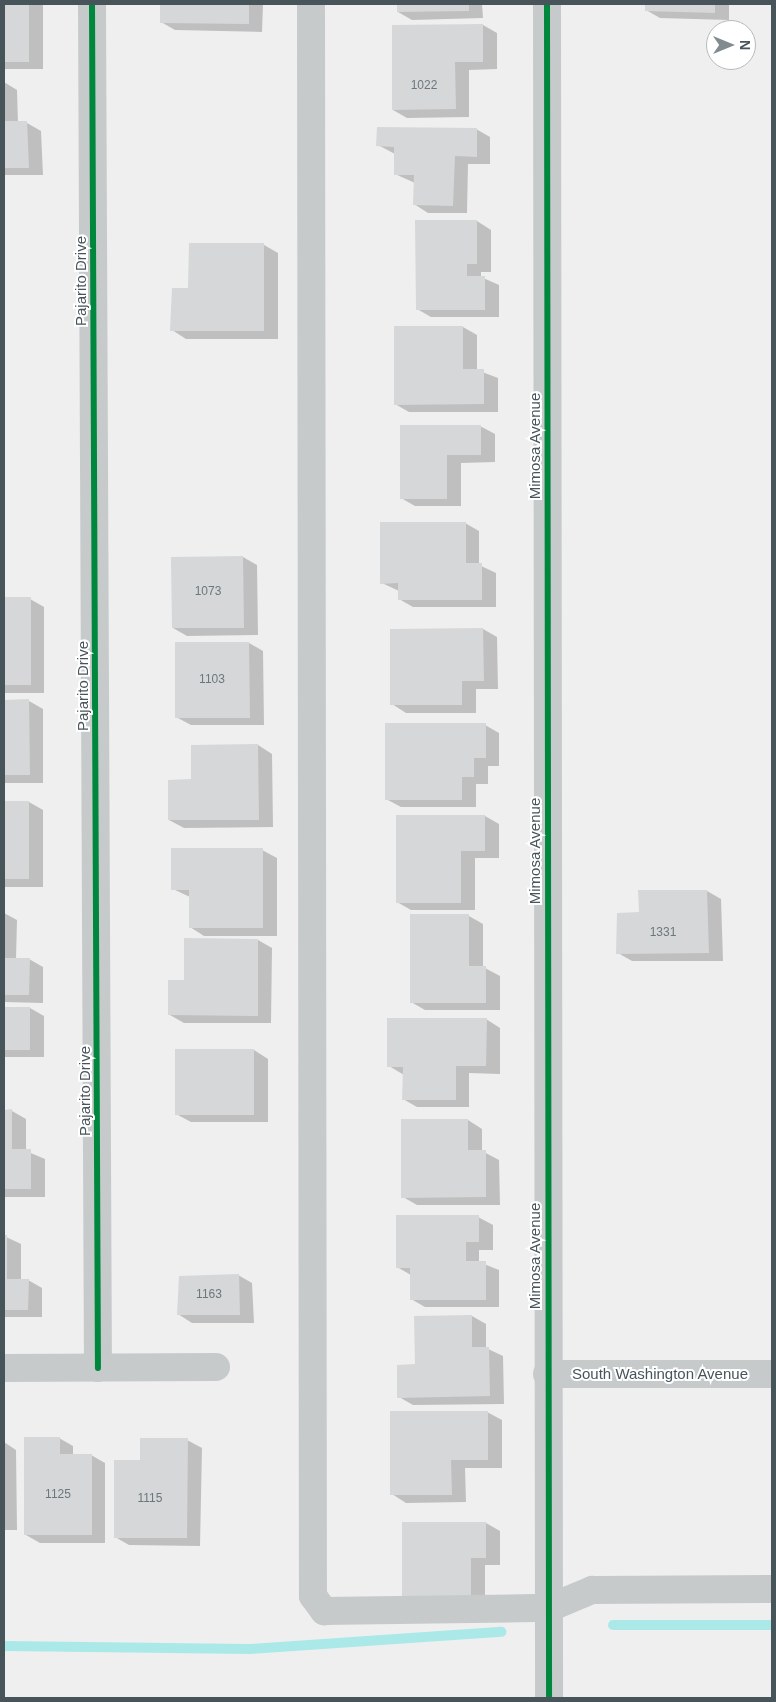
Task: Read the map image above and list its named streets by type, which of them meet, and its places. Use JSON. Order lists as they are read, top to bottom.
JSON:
{
  "streets": {
    "street": ["Pajarito Drive", "Mimosa Avenue", "South Washington Avenue"]
  },
  "crossings": [
    ["Mimosa Avenue", "South Washington Avenue"]
  ],
  "house_numbers": [
    "1022",
    "1073",
    "1103",
    "1331",
    "1163",
    "1125",
    "1115"
  ],
  "north": "right"
}
